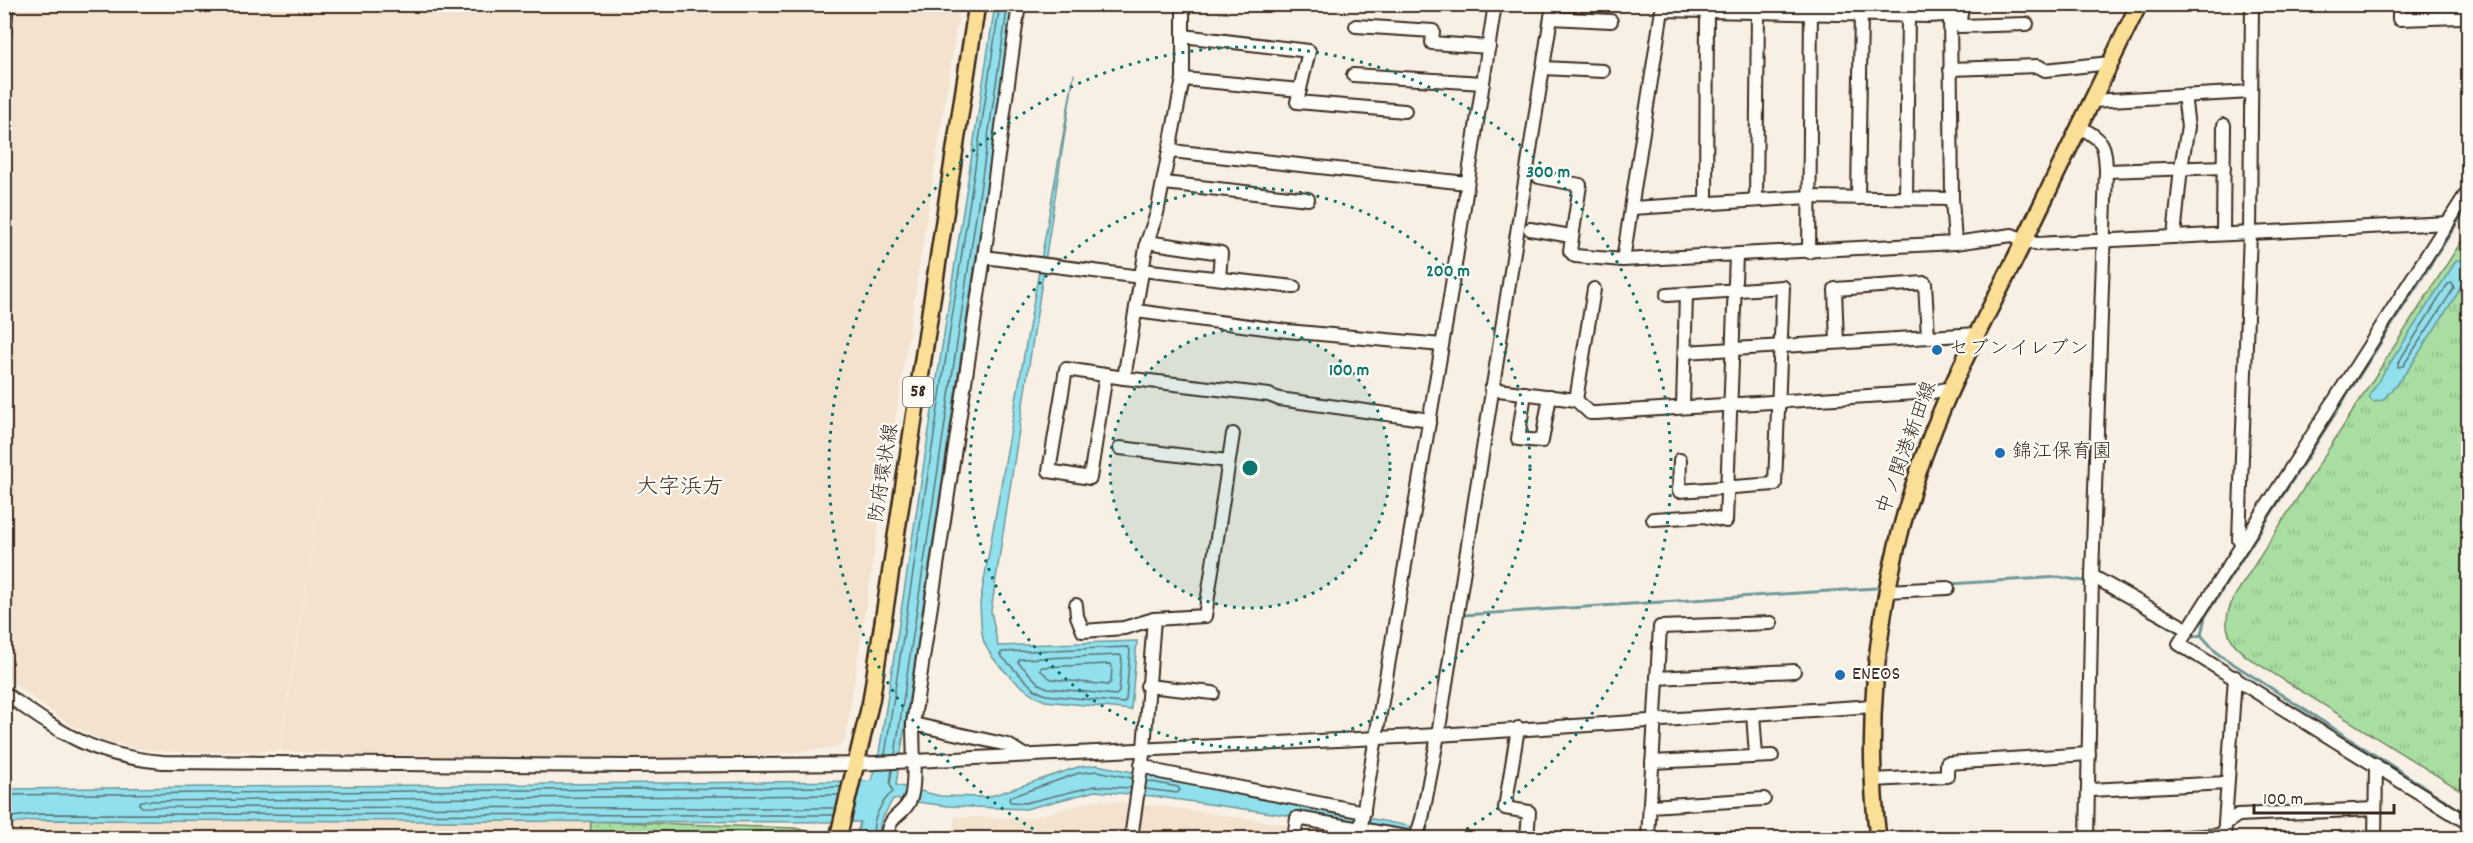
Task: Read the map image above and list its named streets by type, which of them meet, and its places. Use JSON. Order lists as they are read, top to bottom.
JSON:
{
  "streets": {
    "main road": ["58", "中ノ関港新田線", "防府環状線"]
  },
  "districts": ["大字浜方"],
  "places": ["セブンイレブン", "錦江保育園", "ENEOS"],
  "scale_bar": "100 m",
  "rings": ["300 m", "200 m", "100 m"]
}
